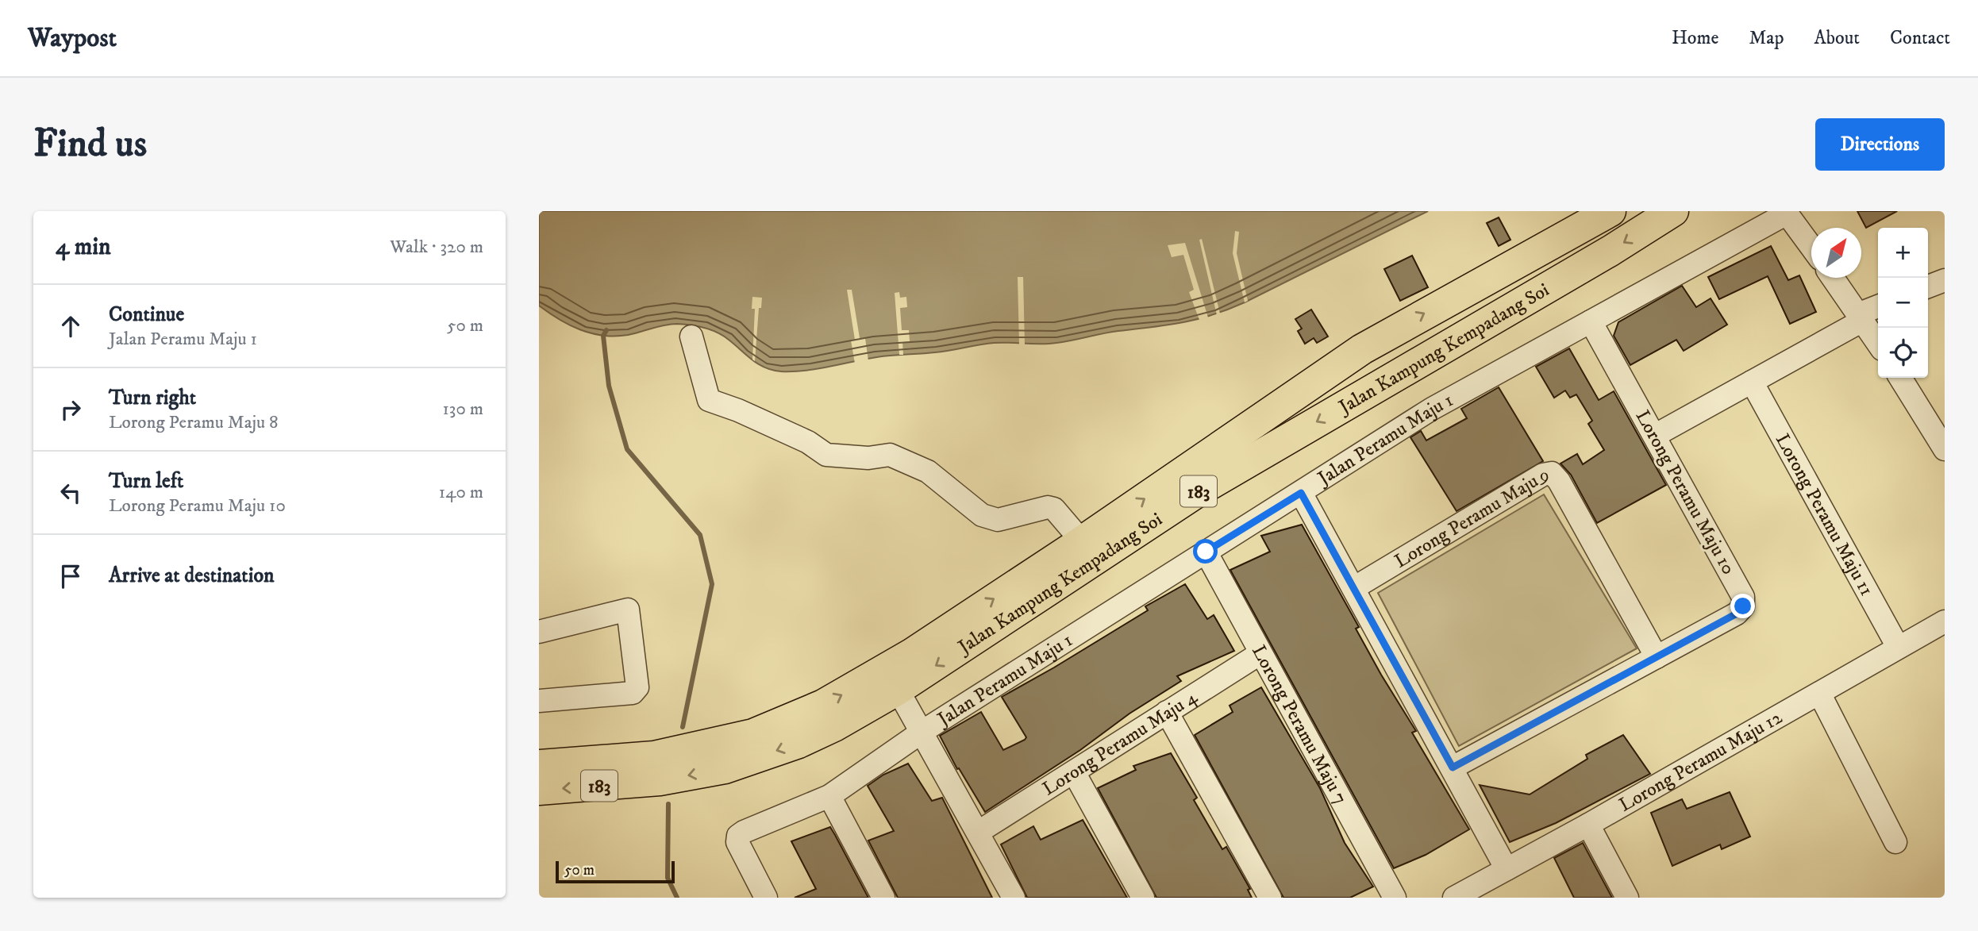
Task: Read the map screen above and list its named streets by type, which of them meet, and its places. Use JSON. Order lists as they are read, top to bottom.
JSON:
{
  "streets": {
    "highway": ["Jalan Kampung Kempadang Soi", "183"],
    "street": [
      "Jalan Peramu Maju 1",
      "Lorong Peramu Maju 10",
      "Lorong Peramu Maju 11",
      "Lorong Peramu Maju 9",
      "Lorong Peramu Maju 7",
      "Lorong Peramu Maju 4",
      "Lorong Peramu Maju 12"
    ]
  },
  "crossings": [
    ["Jalan Kampung Kempadang Soi", "183"],
    ["Jalan Peramu Maju 1", "Lorong Peramu Maju 10"],
    ["Jalan Peramu Maju 1", "Lorong Peramu Maju 7"],
    ["Lorong Peramu Maju 10", "Lorong Peramu Maju 9"],
    ["Lorong Peramu Maju 11", "Lorong Peramu Maju 12"],
    ["Lorong Peramu Maju 7", "Lorong Peramu Maju 4"]
  ],
  "scale_bar": "50 m",
  "north": "top right",
  "page": {
    "header": "Waypost",
    "nav": [
      "Home",
      "Map",
      "About",
      "Contact"
    ],
    "buttons": "Directions",
    "title": "Find us",
    "heading": ["4 min", "Walk · 320 m"],
    "map_buttons": ["+", "−"],
    "list": [
      ["Continue", "Jalan Peramu Maju 1", "50 m"],
      ["Turn right", "Lorong Peramu Maju 8", "130 m"],
      ["Turn left", "Lorong Peramu Maju 10", "140 m"],
      "Arrive at destination"
    ],
    "scale": "50 m"
  }
}
